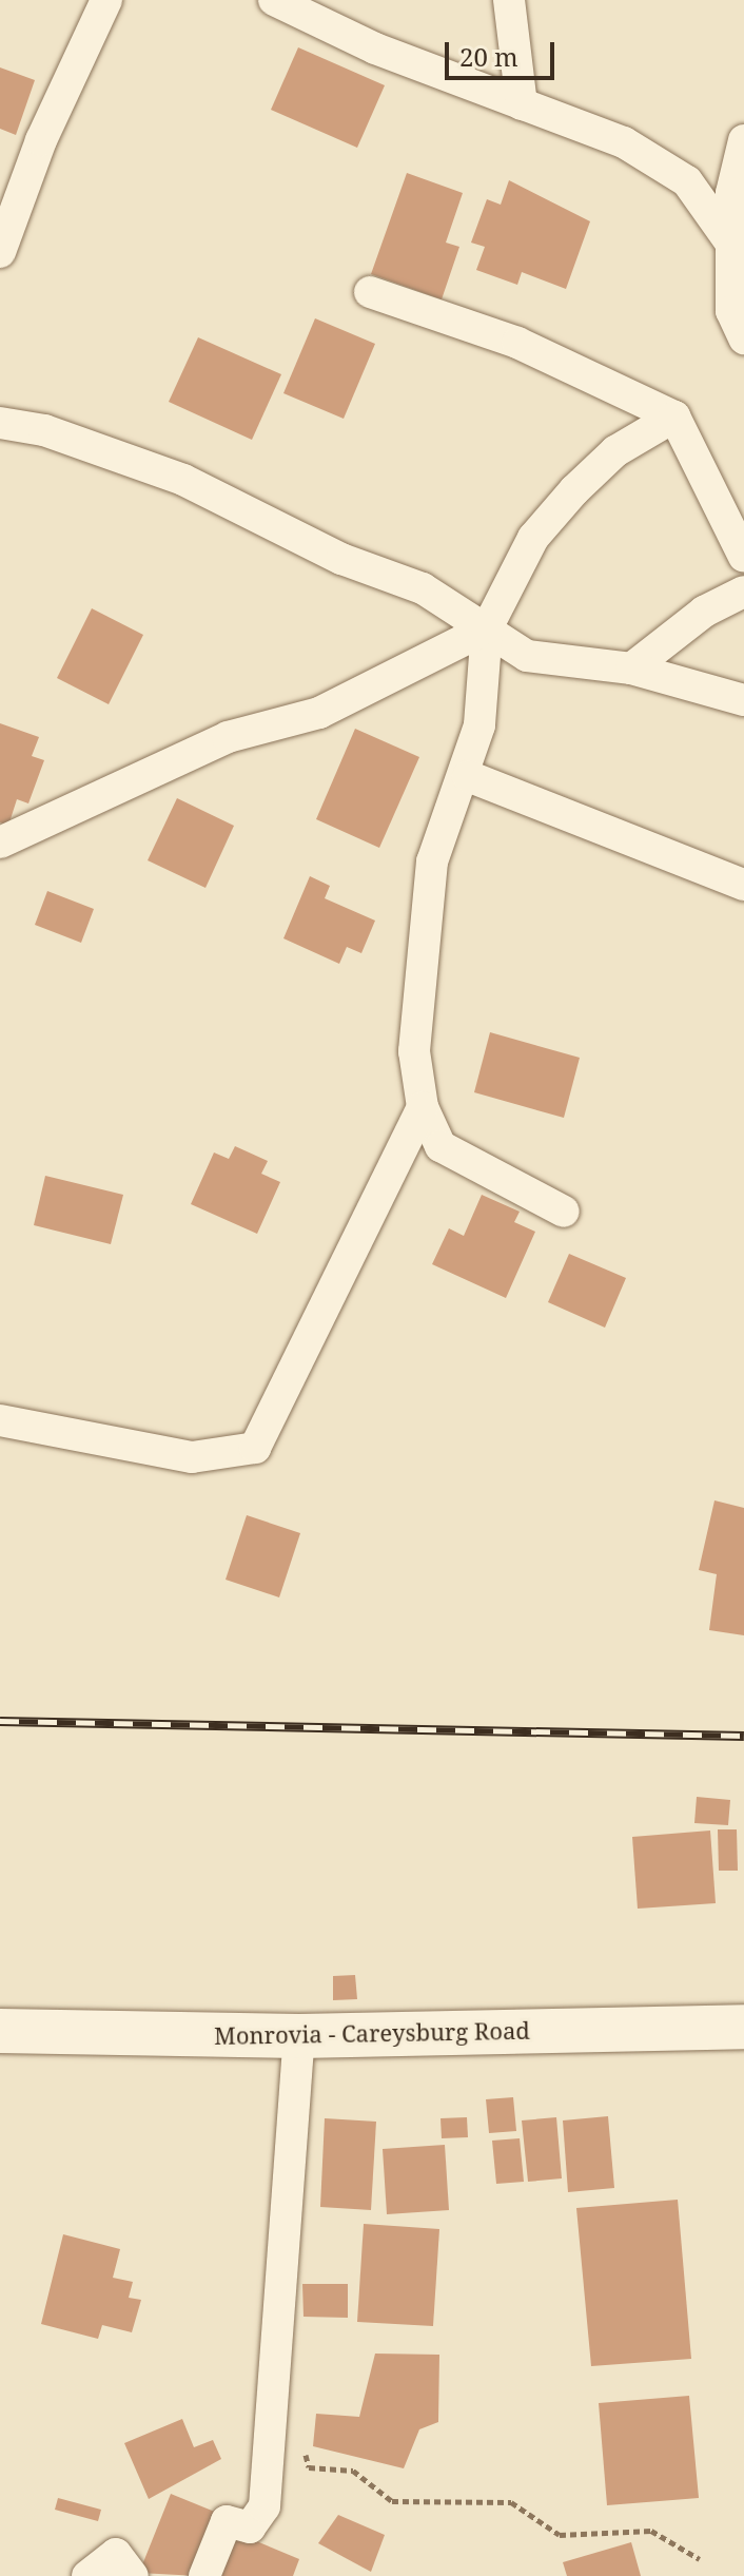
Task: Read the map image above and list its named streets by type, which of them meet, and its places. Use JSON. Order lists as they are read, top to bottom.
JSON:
{
  "streets": {
    "main road": ["Monrovia - Careysburg Road"]
  },
  "scale_bar": "20 m"
}
